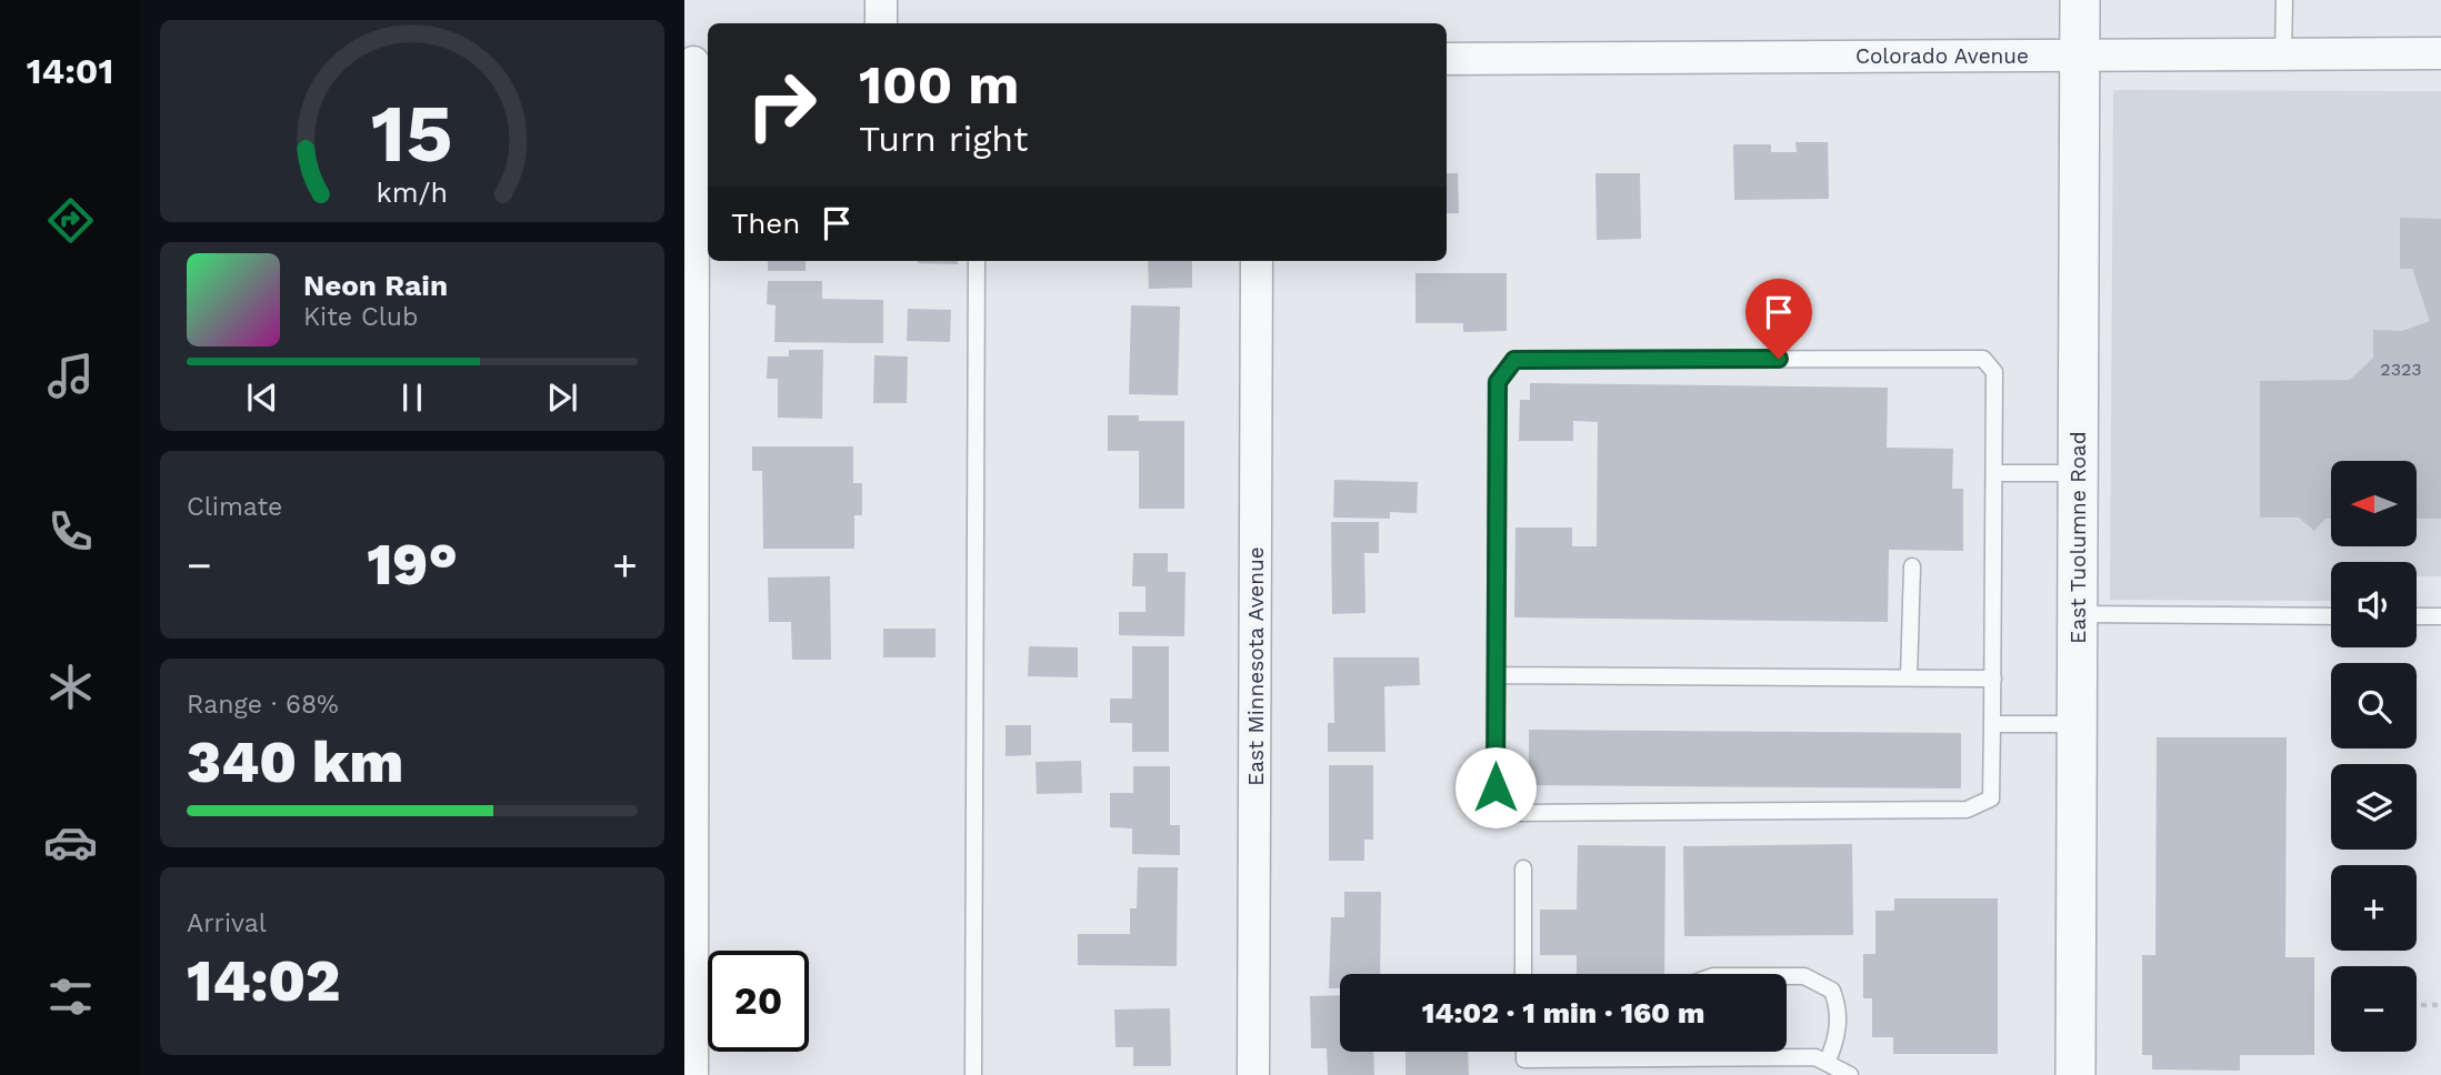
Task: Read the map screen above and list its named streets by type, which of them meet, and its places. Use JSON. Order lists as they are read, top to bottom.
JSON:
{
  "streets": {
    "street": ["Colorado Avenue", "East Tuolumne Road", "East Minnesota Avenue"]
  },
  "crossings": [
    ["Colorado Avenue", "East Tuolumne Road"]
  ],
  "house_numbers": ["2323"],
  "north": "left",
  "page": {
    "tabs": "14:01",
    "turn": ["100 m", "Turn right"],
    "then": "Then",
    "song": ["Neon Rain", "Kite Club"],
    "tile": [
      "Climate",
      ["Range · 68%", "340 km"],
      ["Arrival", "14:02"]
    ],
    "map_buttons": ["+", "−"],
    "heat": ["−", "19°", "+"],
    "limit": "20",
    "trip": "14:02 · 1 min · 160 m",
    "gauge": ["15", "km/h"]
  }
}
